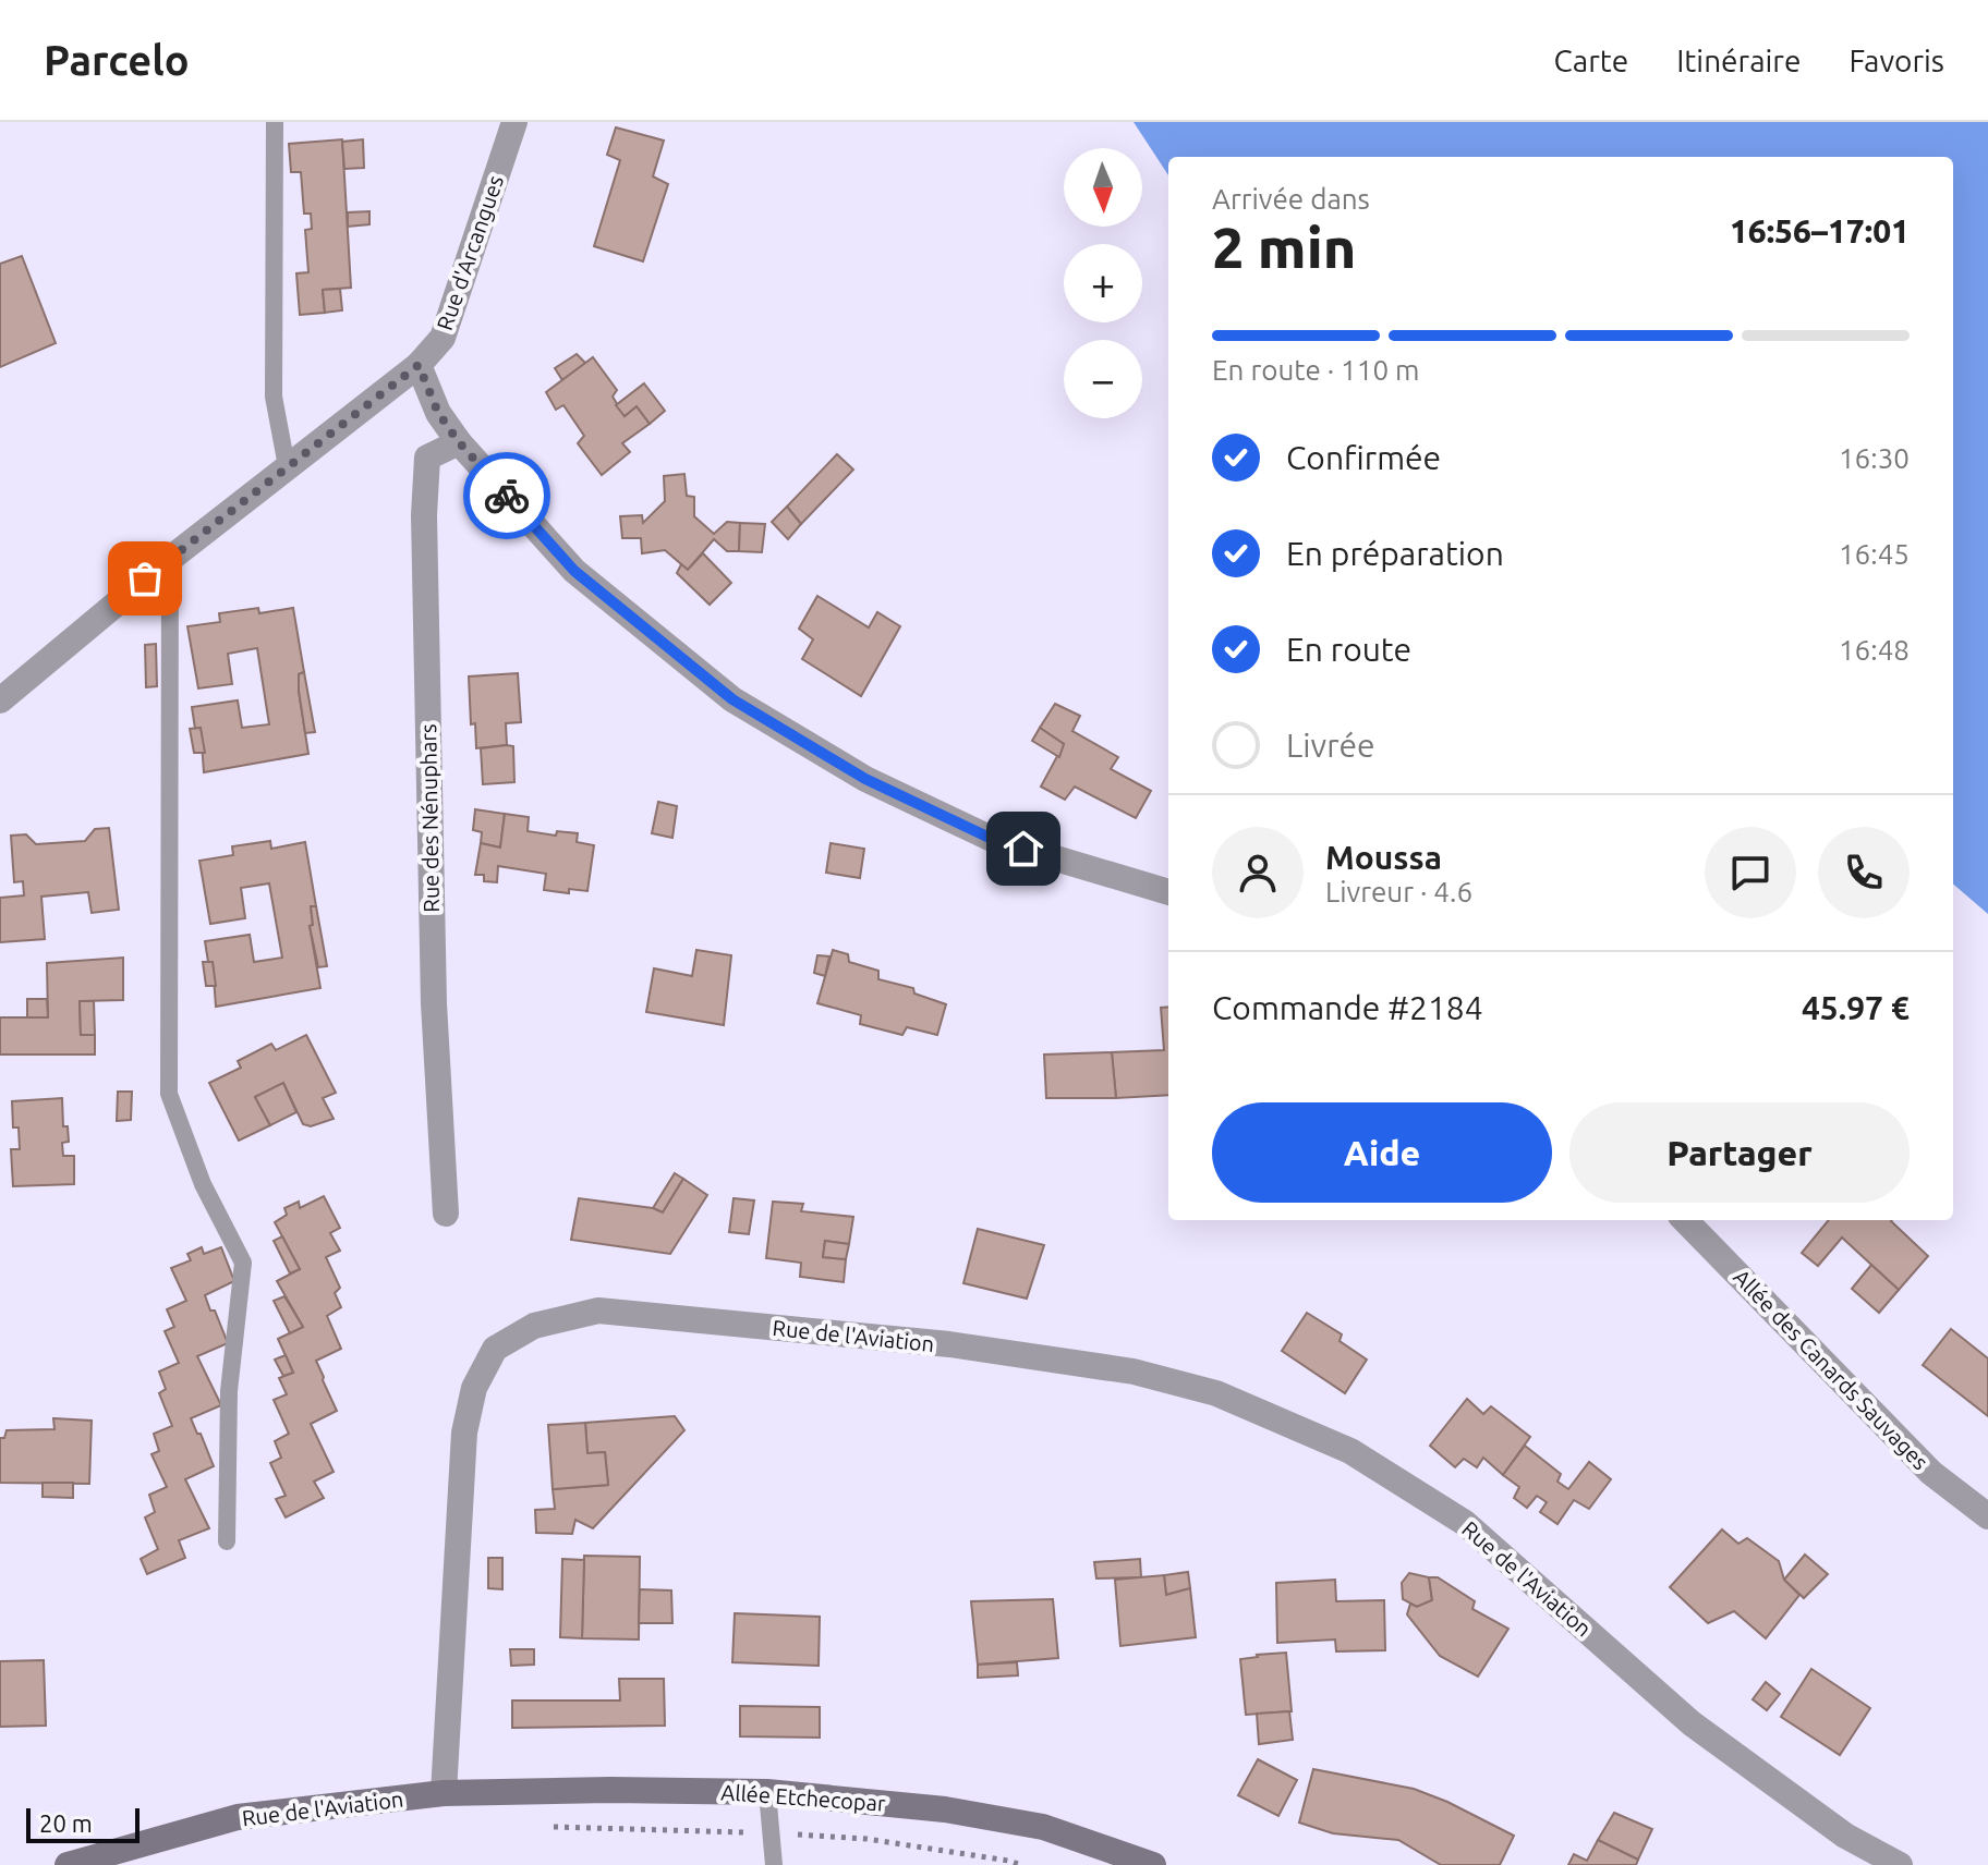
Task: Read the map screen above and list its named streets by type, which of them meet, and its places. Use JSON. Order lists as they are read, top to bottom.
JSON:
{
  "streets": {
    "street": [
      "Rue d'Arcangues",
      "Rue des Nénuphars",
      "Rue de l'Aviation",
      "Allée des Canards Sauvages",
      "Allée Etchecopar"
    ]
  },
  "crossings": [
    ["Rue de l'Aviation", "Allée Etchecopar"]
  ],
  "scale_bar": "20 m",
  "north": "bottom",
  "page": {
    "header": "Parcelo",
    "nav": ["Carte", "Itinéraire", "Favoris"],
    "map_buttons": ["+", "−"],
    "heading": ["2 min", "Arrivée dans", "16:56–17:01"],
    "panel": [
      "Moussa",
      "Livreur · 4.6",
      "Commande #2184",
      "45.97 €"
    ],
    "bar": "En route · 110 m",
    "list": [
      ["Confirmée", "16:30"],
      ["En préparation", "16:45"],
      ["En route", "16:48"],
      "Livrée"
    ],
    "buttons": ["Aide", "Partager"],
    "scale": "20 m"
  }
}
